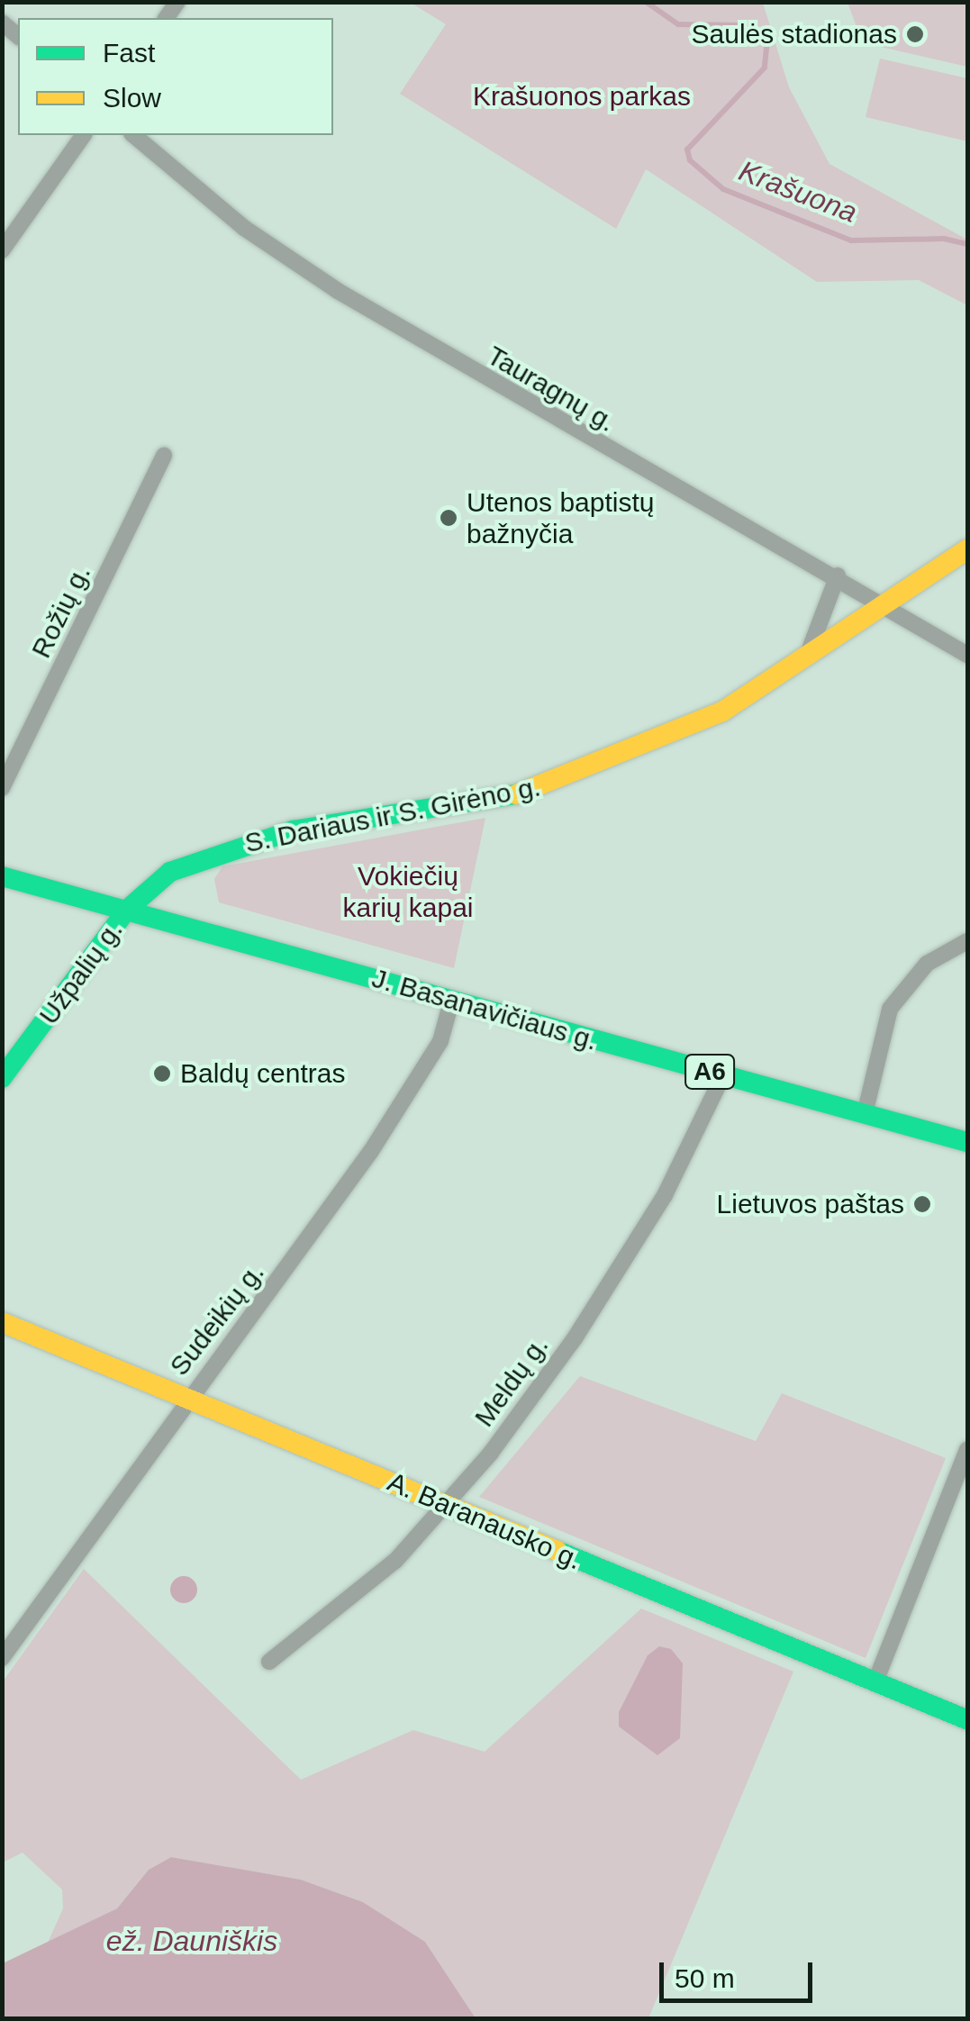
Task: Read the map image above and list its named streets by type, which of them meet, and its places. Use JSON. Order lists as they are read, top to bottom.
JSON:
{
  "streets": {
    "street": [
      "Tauragnų g.",
      "Rožių g.",
      "S. Dariaus ir S. Girėno g.",
      "Užpalių g.",
      "J. Basanavičiaus g.",
      "A6",
      "Sudeikių g.",
      "Meldų g.",
      "A. Baranausko g."
    ]
  },
  "crossings": [
    ["Tauragnų g.", "S. Dariaus ir S. Girėno g."],
    ["S. Dariaus ir S. Girėno g.", "Užpalių g."],
    ["S. Dariaus ir S. Girėno g.", "J. Basanavičiaus g."],
    ["Užpalių g.", "J. Basanavičiaus g."],
    ["J. Basanavičiaus g.", "Sudeikių g."],
    ["J. Basanavičiaus g.", "Meldų g."],
    ["Sudeikių g.", "A. Baranausko g."],
    ["Meldų g.", "A. Baranausko g."]
  ],
  "water": ["Krašuona", "ež. Dauniškis"],
  "parks": ["Krašuonos parkas", "Vokiečių karių kapai"],
  "places": [
    "Saulės stadionas",
    "Utenos baptistų bažnyčia",
    "Baldų centras",
    "Lietuvos paštas"
  ],
  "legend": ["Fast", "Slow"],
  "scale_bar": "50 m"
}
